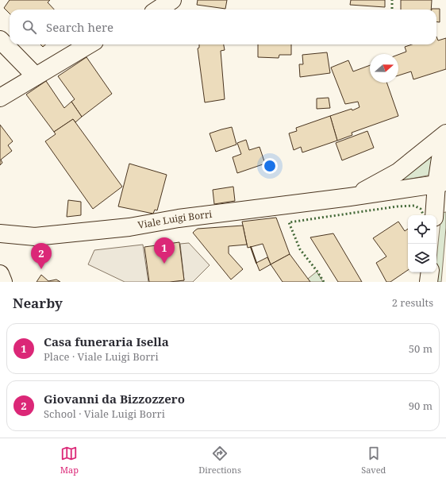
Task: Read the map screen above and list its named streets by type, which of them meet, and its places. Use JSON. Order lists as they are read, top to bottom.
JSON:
{
  "streets": {
    "main road": ["Viale Luigi Borri"]
  },
  "north": "right",
  "page": {
    "search": "Search here",
    "pins": ["1", "2"],
    "heading": ["Nearby", "2 results"],
    "list": [
      {
        "mark": "1",
        "name": "Casa funeraria Isella",
        "note": "Place · Viale Luigi Borri",
        "value": "50 m"
      },
      {
        "mark": "2",
        "name": "Giovanni da Bizzozzero",
        "note": "School · Viale Luigi Borri",
        "value": "90 m"
      }
    ],
    "nav": ["Map", "Directions", "Saved"]
  }
}
